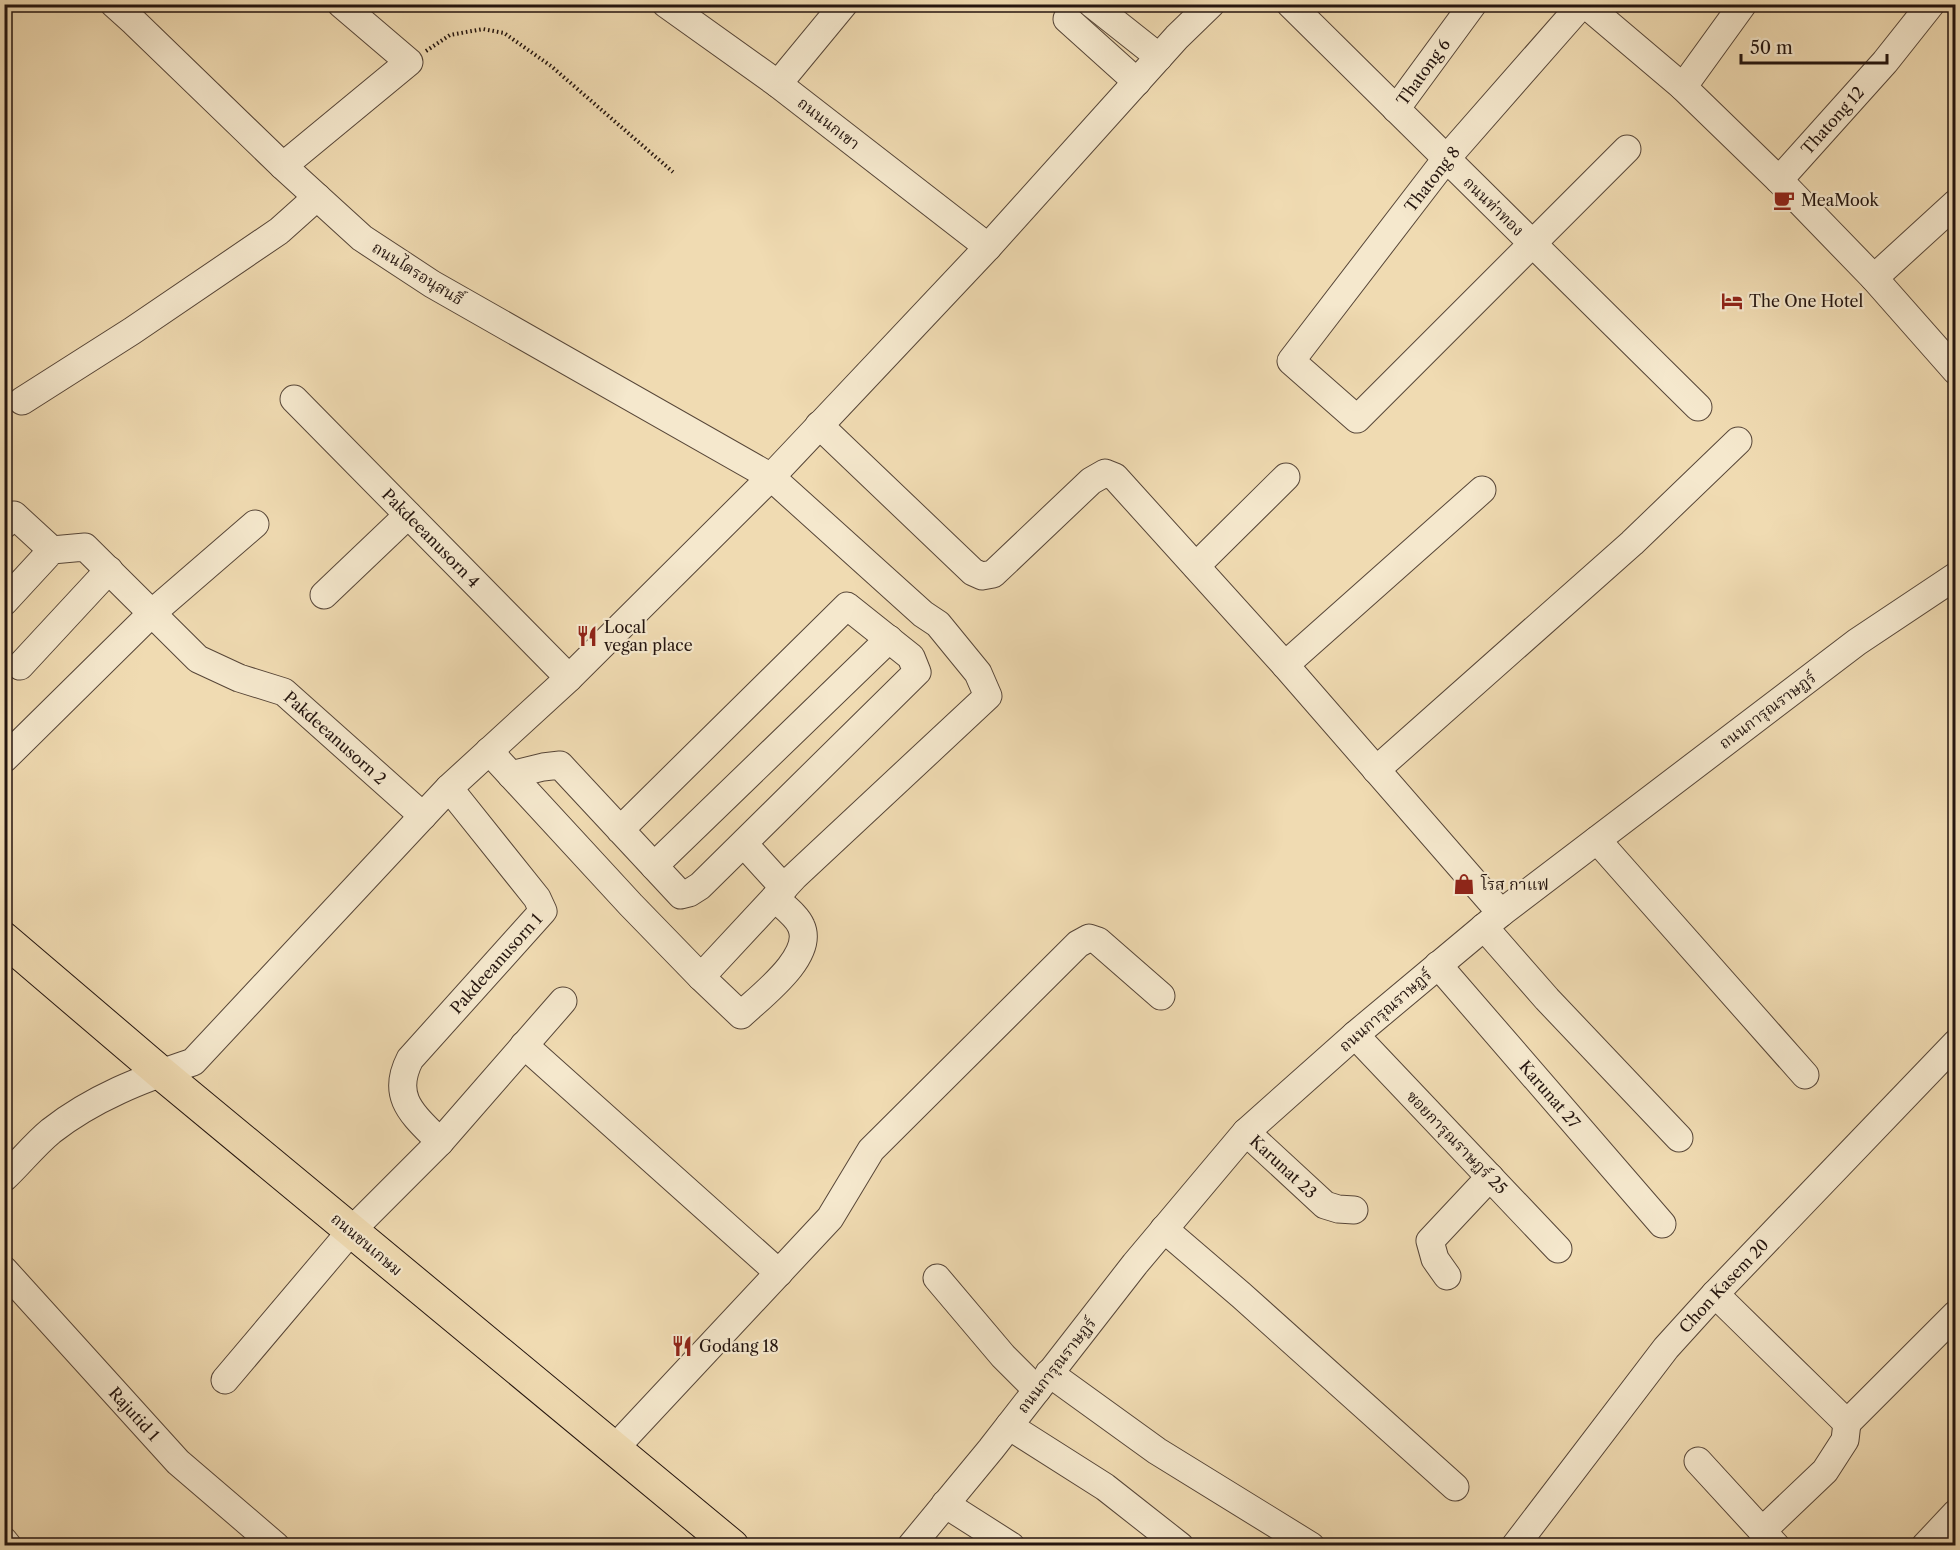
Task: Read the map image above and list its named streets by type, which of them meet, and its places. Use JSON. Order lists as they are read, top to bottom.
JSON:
{
  "streets": {
    "main road": ["ถนนชนเกษม"],
    "street": [
      "Thatong 6",
      "Thatong 12",
      "ถนนนกเขา",
      "Thatong 8",
      "ถนนท่าทอง",
      "ถนนไตรอนุสนธิ์",
      "Pakdeeanusorn 4",
      "ถนนการุณราษฏร์",
      "Pakdeeanusorn 2",
      "Pakdeeanusorn 1",
      "Karunat 27",
      "ซอยการุณราษฎร์ 25",
      "Karunat 23",
      "Chon Kasem 20",
      "Rajutid 1"
    ]
  },
  "crossings": [
    ["Thatong 6", "ถนนท่าทอง"],
    ["Thatong 8", "ถนนท่าทอง"],
    ["ถนนการุณราษฏร์", "Karunat 27"],
    ["ถนนการุณราษฏร์", "ซอยการุณราษฎร์ 25"],
    ["ถนนการุณราษฏร์", "Karunat 23"]
  ],
  "places": {
    "cafe": ["MeaMook"],
    "hotel": ["The One Hotel"],
    "restaurant": ["Local vegan place", "Godang 18"],
    "shop": ["โรส กาแฟ"]
  },
  "scale_bar": "50 m"
}
